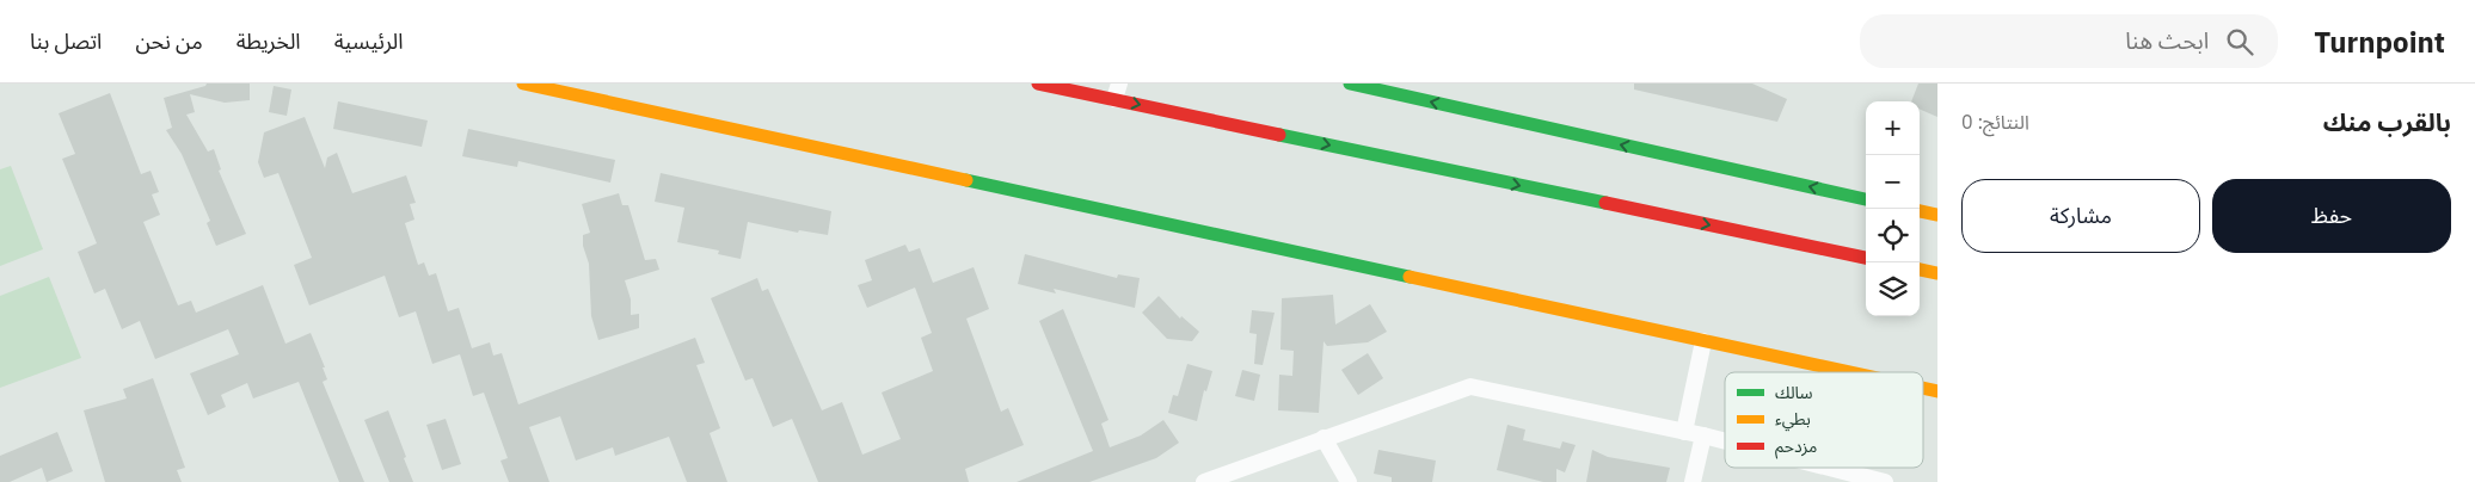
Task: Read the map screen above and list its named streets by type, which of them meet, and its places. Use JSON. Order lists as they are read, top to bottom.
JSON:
{
  "legend": ["سالك", "بطيء", "مزدحم"],
  "page": {
    "header": "Turnpoint",
    "search": "ابحث هنا",
    "nav": [
      "الرئيسية",
      "الخريطة",
      "من نحن",
      "اتصل بنا"
    ],
    "heading": ["بالقرب منك", "النتائج: 0"],
    "map_buttons": ["+", "−"],
    "buttons": ["حفظ", "مشاركة"]
  }
}
